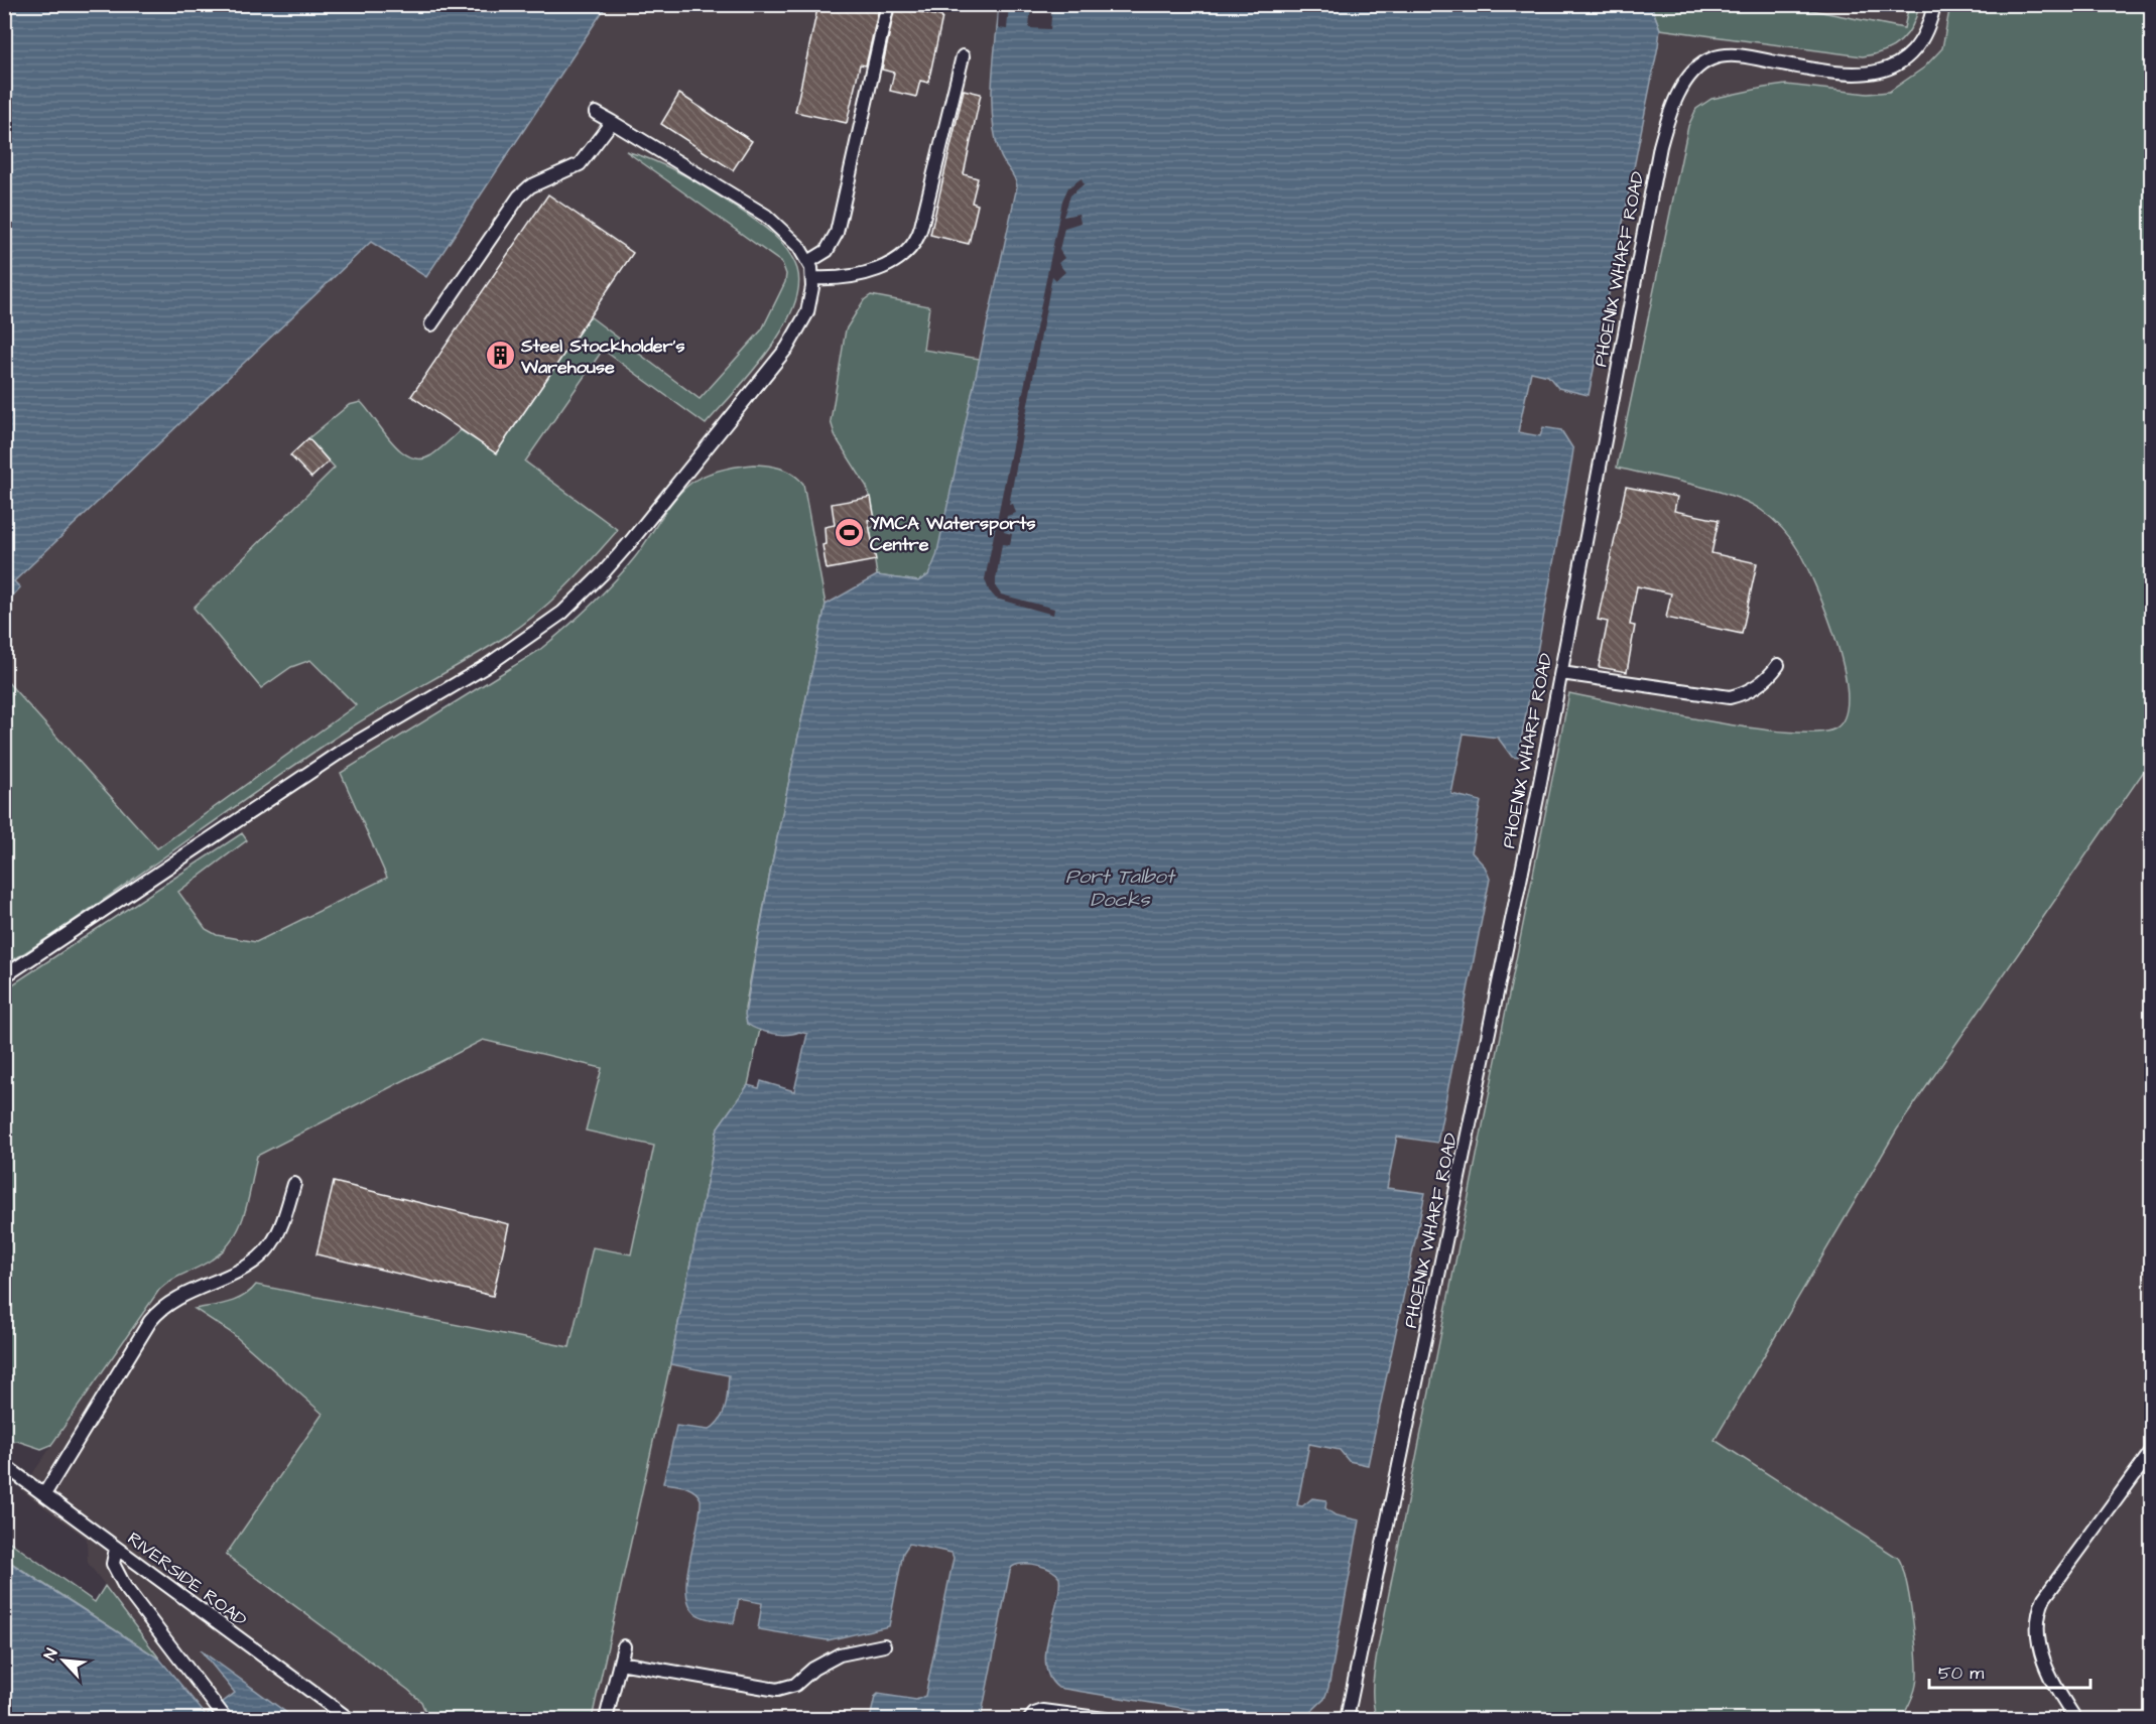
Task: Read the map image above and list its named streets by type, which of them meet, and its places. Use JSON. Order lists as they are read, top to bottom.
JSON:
{
  "streets": {
    "lane": ["PHOENIX WHARF ROAD", "RIVERSIDE ROAD"]
  },
  "water": ["Port Talbot Docks"],
  "places": {
    "building": ["Steel Stockholder's Warehouse"],
    "sports": ["YMCA Watersports Centre"]
  },
  "scale_bar": "50 m",
  "north": "top left"
}
